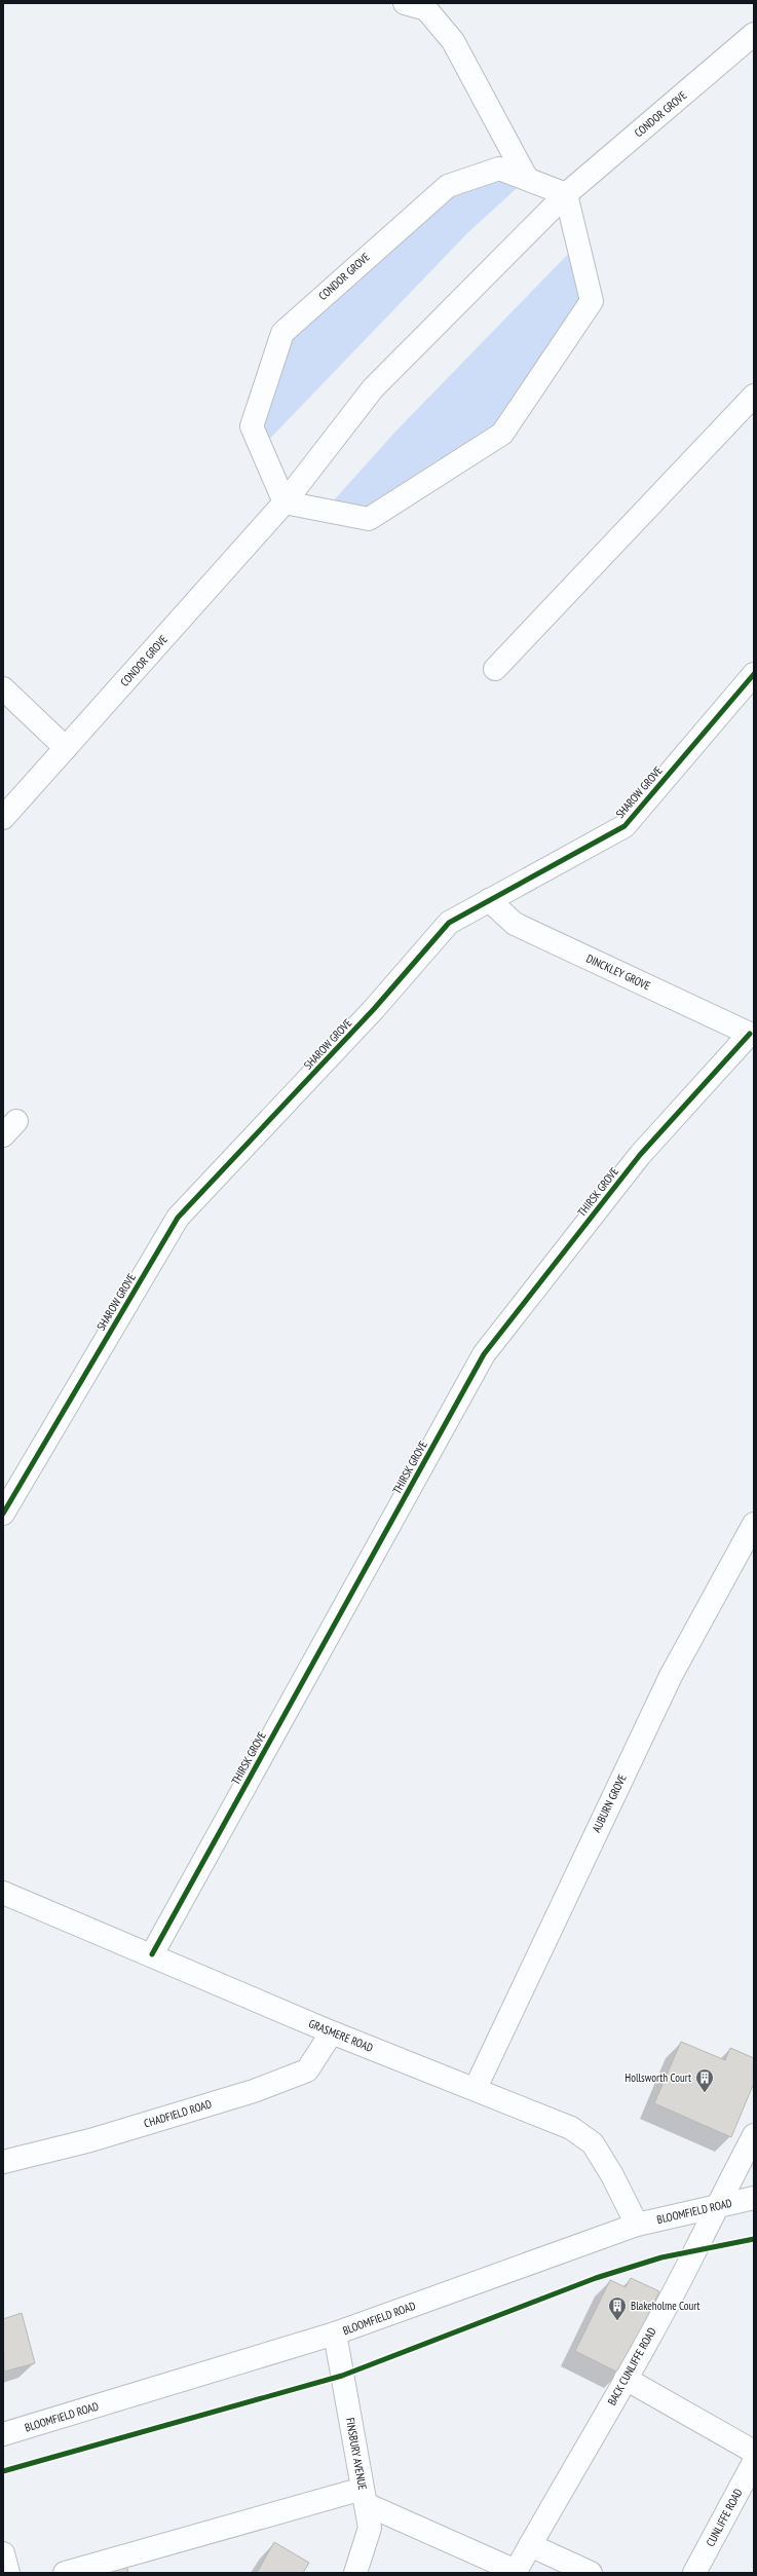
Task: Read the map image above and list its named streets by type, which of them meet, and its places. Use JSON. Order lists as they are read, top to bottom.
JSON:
{
  "streets": {
    "street": [
      "CONDOR GROVE",
      "SHAROW GROVE",
      "DINCKLEY GROVE",
      "THIRSK GROVE",
      "AUBURN GROVE",
      "GRASMERE ROAD",
      "CHADFIELD ROAD",
      "BLOOMFIELD ROAD",
      "BACK CUNLIFFE ROAD",
      "FINSBURY AVENUE",
      "CUNLIFFE ROAD"
    ]
  },
  "crossings": [
    ["SHAROW GROVE", "DINCKLEY GROVE"],
    ["DINCKLEY GROVE", "THIRSK GROVE"],
    ["THIRSK GROVE", "GRASMERE ROAD"],
    ["AUBURN GROVE", "GRASMERE ROAD"],
    ["GRASMERE ROAD", "CHADFIELD ROAD"],
    ["GRASMERE ROAD", "BLOOMFIELD ROAD"],
    ["BLOOMFIELD ROAD", "BACK CUNLIFFE ROAD"],
    ["BLOOMFIELD ROAD", "FINSBURY AVENUE"]
  ],
  "places": {
    "building": ["Hollsworth Court", "Blakeholme Court"]
  }
}
